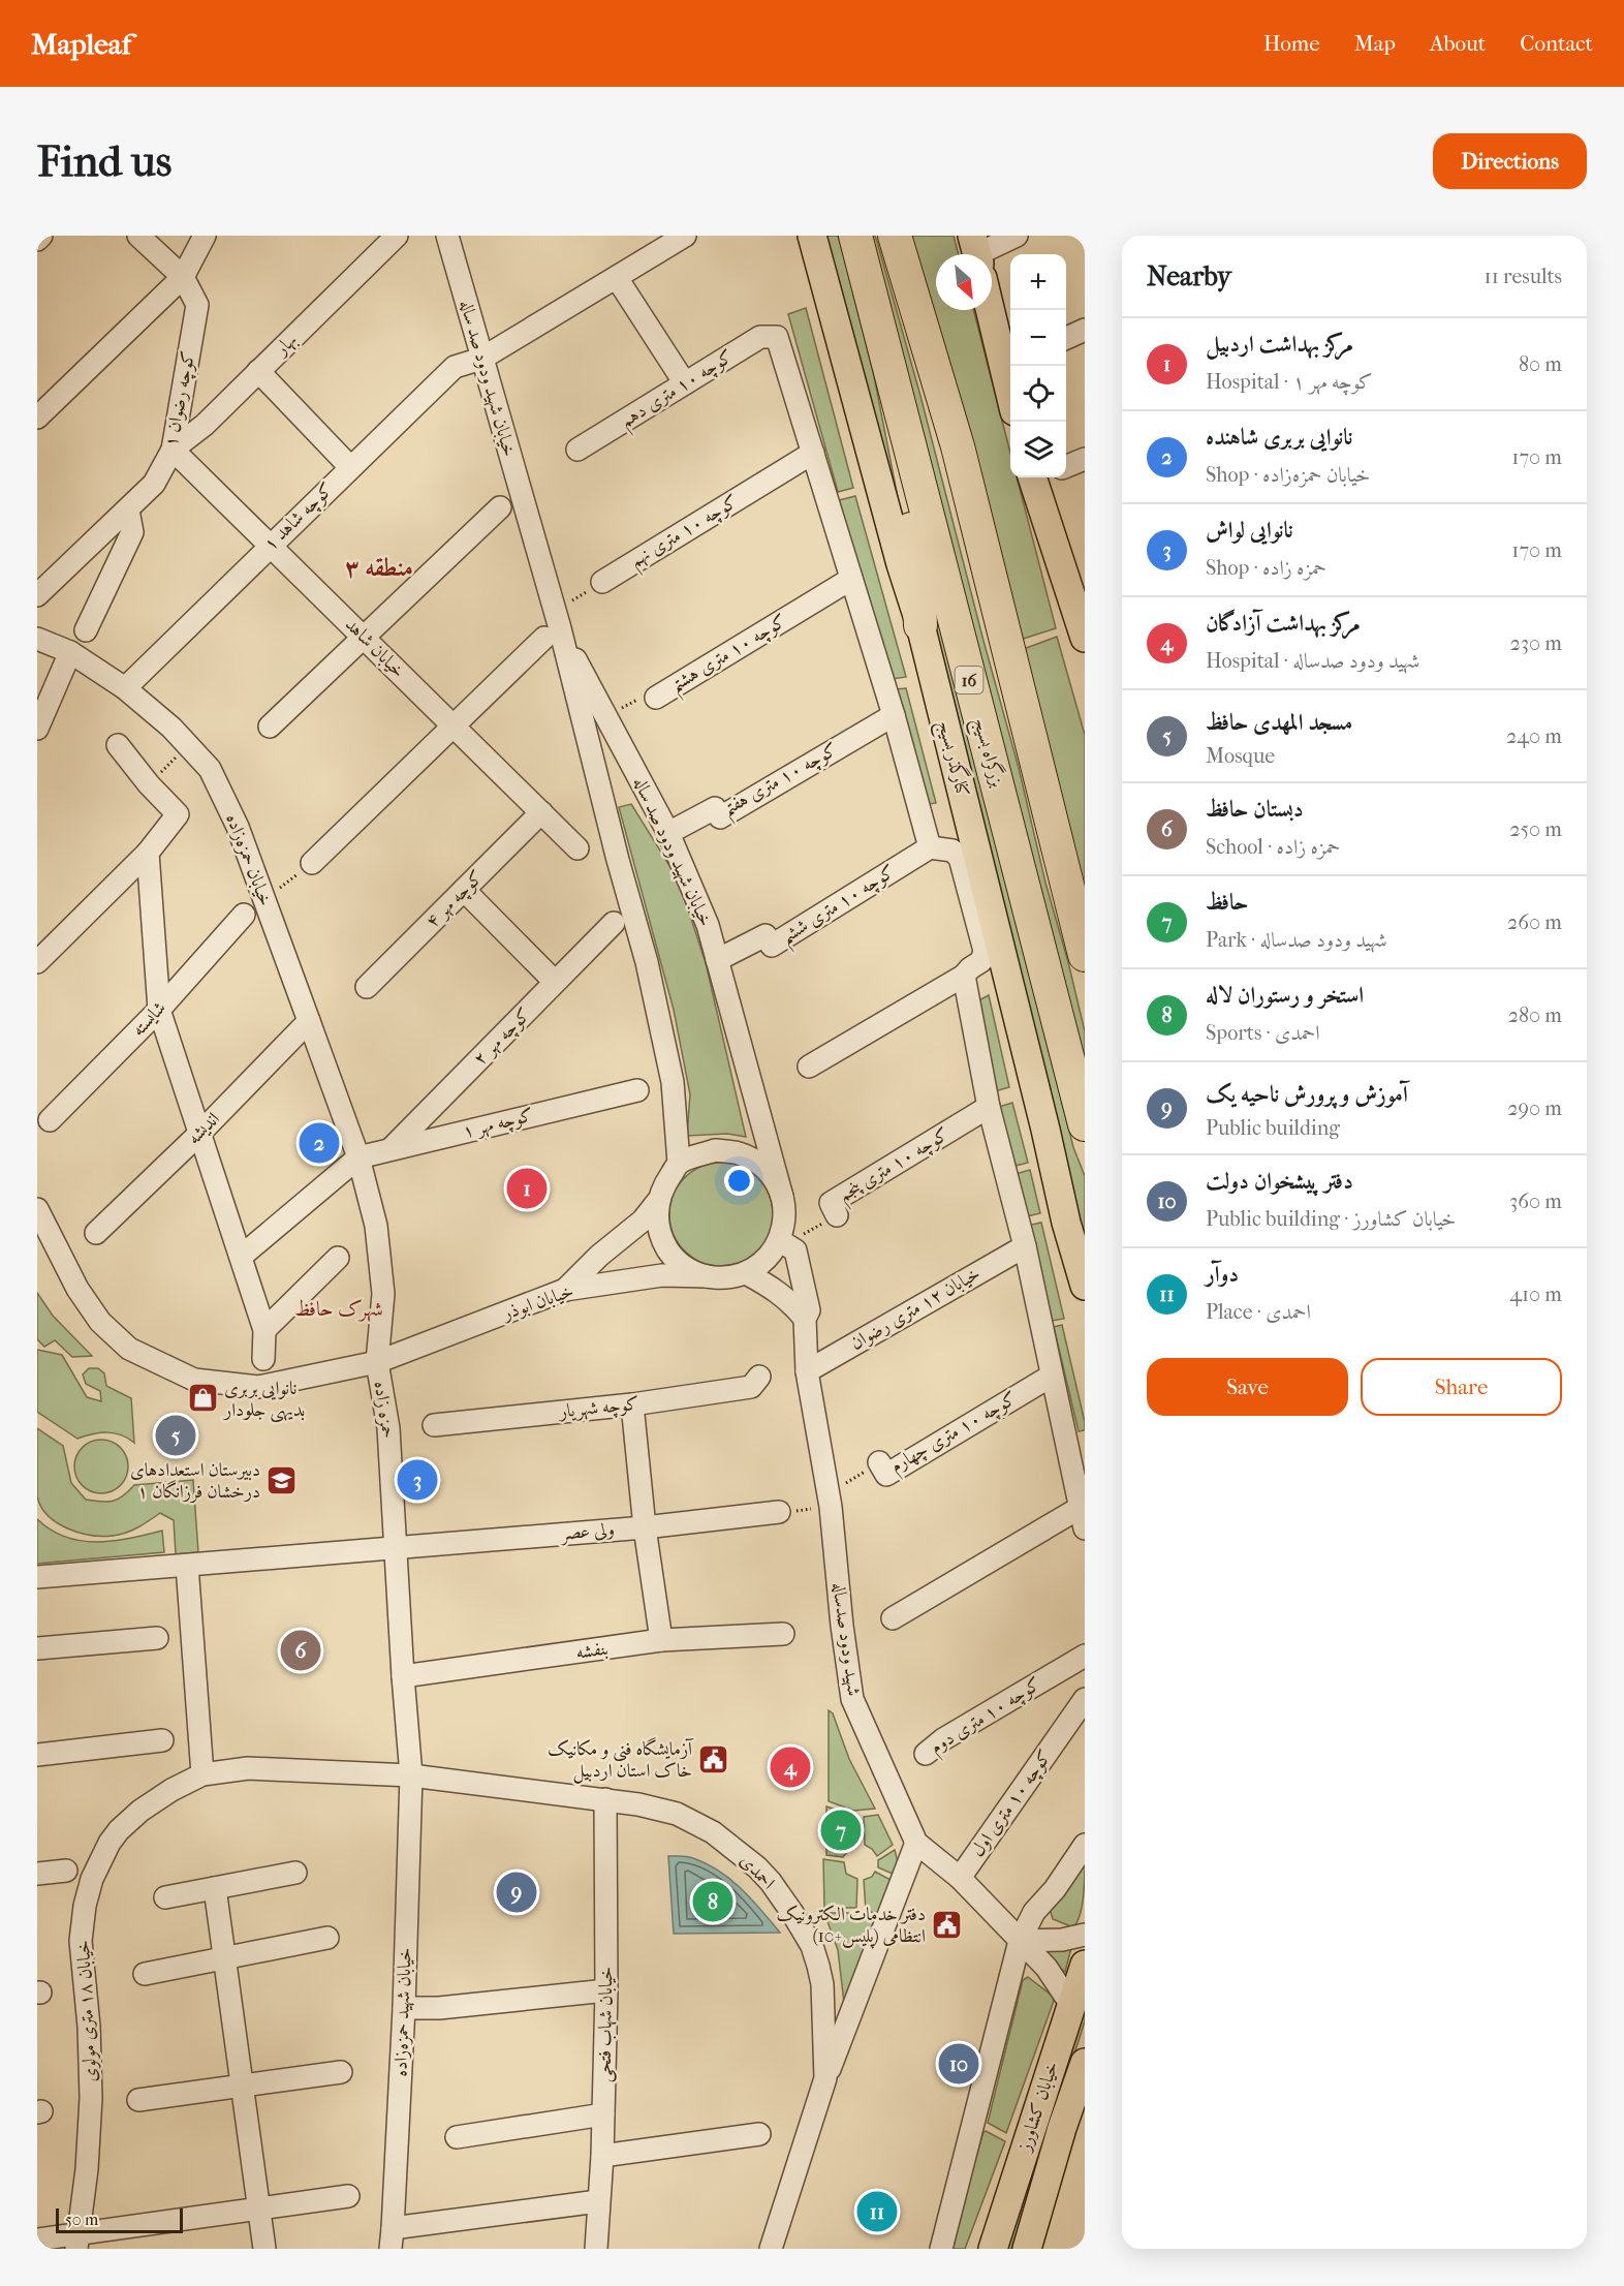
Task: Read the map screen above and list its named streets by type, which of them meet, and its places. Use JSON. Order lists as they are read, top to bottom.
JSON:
{
  "streets": {
    "highway": ["16", "بزرگراه بسیج"],
    "main road": ["کنارگذر بسیج", "خیابان کشاورز"],
    "street": [
      "بهار",
      "خیابان شهید ودود صد ساله",
      "کوچه ۱۰ متری دهم",
      "کوچه رضوان ۱",
      "کوچه شاهد ۱",
      "کوچه ۱۰ متری نهم",
      "خیابان شاهد",
      "کوچه ۱۰ متری هشتم",
      "کوچه ۱۰ متری هفتم",
      "خیابان حمزه‌زاده",
      "کوچه مهر ۴",
      "کوچه ۱۰ متری ششم",
      "شایسته",
      "کوچه مهر ۲",
      "کوچه مهر ۱",
      "اندیشه",
      "کوچه ۱۰ متری پنجم",
      "خیابان ابوذر",
      "خیابان ۱۲ متری رضوان",
      "کوچه شهریار",
      "حمزه زاده",
      "کوچه ۱۰ متری چهارم",
      "ولی عصر",
      "شهید ودود صدساله",
      "بنفشه",
      "کوچه ۱۰ متری دوم",
      "کوچه ۱۰ متری اول",
      "احمدی",
      "خیابان ۱۸ متری مولوی",
      "خیابان شهید حمزه‌زاده",
      "خیابان شهاب فتحی"
    ]
  },
  "crossings": [
    ["بهار", "کوچه رضوان ۱"],
    ["بهار", "خیابان شاهد"],
    ["خیابان شهید ودود صد ساله", "کوچه شاهد ۱"],
    ["خیابان شهید ودود صد ساله", "کوچه ۱۰ متری هشتم"],
    ["خیابان شهید ودود صد ساله", "کوچه ۱۰ متری هفتم"],
    ["خیابان شهید ودود صد ساله", "کوچه ۱۰ متری ششم"],
    ["خیابان شهید ودود صد ساله", "کوچه ۱۰ متری پنجم"],
    ["خیابان شهید ودود صد ساله", "خیابان ابوذر"],
    ["خیابان شهید ودود صد ساله", "شهید ودود صدساله"],
    ["کوچه ۱۰ متری دهم", "کوچه ۱۰ متری نهم"],
    ["کوچه رضوان ۱", "خیابان شاهد"],
    ["کوچه شاهد ۱", "خیابان شاهد"],
    ["کوچه شاهد ۱", "خیابان حمزه‌زاده"],
    ["خیابان شاهد", "کوچه مهر ۴"],
    ["خیابان حمزه‌زاده", "کوچه مهر ۱"],
    ["خیابان حمزه‌زاده", "اندیشه"],
    ["خیابان حمزه‌زاده", "حمزه زاده"],
    ["کوچه مهر ۲", "کوچه مهر ۱"],
    ["کوچه مهر ۱", "حمزه زاده"],
    ["کوچه ۱۰ متری پنجم", "خیابان ابوذر"],
    ["کوچه ۱۰ متری پنجم", "شهید ودود صدساله"],
    ["خیابان ابوذر", "حمزه زاده"],
    ["خیابان ابوذر", "شهید ودود صدساله"],
    ["خیابان ۱۲ متری رضوان", "شهید ودود صدساله"],
    ["حمزه زاده", "ولی عصر"],
    ["حمزه زاده", "بنفشه"],
    ["حمزه زاده", "احمدی"],
    ["حمزه زاده", "خیابان ۱۸ متری مولوی"],
    ["حمزه زاده", "خیابان شهید حمزه‌زاده"],
    ["کوچه ۱۰ متری چهارم", "شهید ودود صدساله"],
    ["شهید ودود صدساله", "کوچه ۱۰ متری اول"],
    ["شهید ودود صدساله", "خیابان کشاورز"],
    ["احمدی", "خیابان ۱۸ متری مولوی"],
    ["احمدی", "خیابان شهید حمزه‌زاده"],
    ["احمدی", "خیابان شهاب فتحی"],
    ["خیابان ۱۸ متری مولوی", "خیابان شهید حمزه‌زاده"]
  ],
  "districts": ["منطقه ۳", "شهرک حافظ"],
  "places": {
    "shop": ["نانوایی بربری بدیهی جلودار"],
    "school or university": ["دبیرستان استعدادهای درخشان فرزانگان ۱"],
    "public building": ["آزمایشگاه فنی و مکانیک خاک استان اردبیل", "دفتر خدمات الکترونیک انتظامی (پلیس+10)"]
  },
  "scale_bar": "50 m",
  "north": "bottom right",
  "page": {
    "header": "Mapleaf",
    "nav": [
      "Home",
      "Map",
      "About",
      "Contact"
    ],
    "buttons": [
      "Directions",
      ["Save", "Share"]
    ],
    "title": "Find us",
    "heading": ["Nearby", "11 results"],
    "map_buttons": ["+", "−"],
    "list": [
      {
        "mark": "1",
        "name": "مرکز بهداشت اردبیل",
        "note": "Hospital · کوچه مهر ۱",
        "value": "80 m"
      },
      {
        "mark": "2",
        "name": "نانوایی بربری شاهنده",
        "note": "Shop · خیابان حمزه‌زاده",
        "value": "170 m"
      },
      {
        "mark": "3",
        "name": "نانوایی لواش",
        "note": "Shop · حمزه زاده",
        "value": "170 m"
      },
      {
        "mark": "4",
        "name": "مرکز بهداشت آزادگان",
        "note": "Hospital · شهید ودود صدساله",
        "value": "230 m"
      },
      {
        "mark": "5",
        "name": "مسجد المهدی حافظ",
        "note": "Mosque",
        "value": "240 m"
      },
      {
        "mark": "6",
        "name": "دبستان حافظ",
        "note": "School · حمزه زاده",
        "value": "250 m"
      },
      {
        "mark": "7",
        "name": "حافظ",
        "note": "Park · شهید ودود صدساله",
        "value": "260 m"
      },
      {
        "mark": "8",
        "name": "استخر و رستوران لاله",
        "note": "Sports · احمدی",
        "value": "280 m"
      },
      {
        "mark": "9",
        "name": "آموزش و پرورش ناحیه یک",
        "note": "Public building",
        "value": "290 m"
      },
      {
        "mark": "10",
        "name": "دفتر پیشخوان دولت",
        "note": "Public building · خیابان کشاورز",
        "value": "360 m"
      },
      {
        "mark": "11",
        "name": "دوآر",
        "note": "Place · احمدی",
        "value": "410 m"
      }
    ],
    "pins": [
      "2",
      "1",
      "5",
      "3",
      "6",
      "4",
      "7",
      "9",
      "8",
      "10",
      "11"
    ],
    "scale": "50 m"
  }
}
